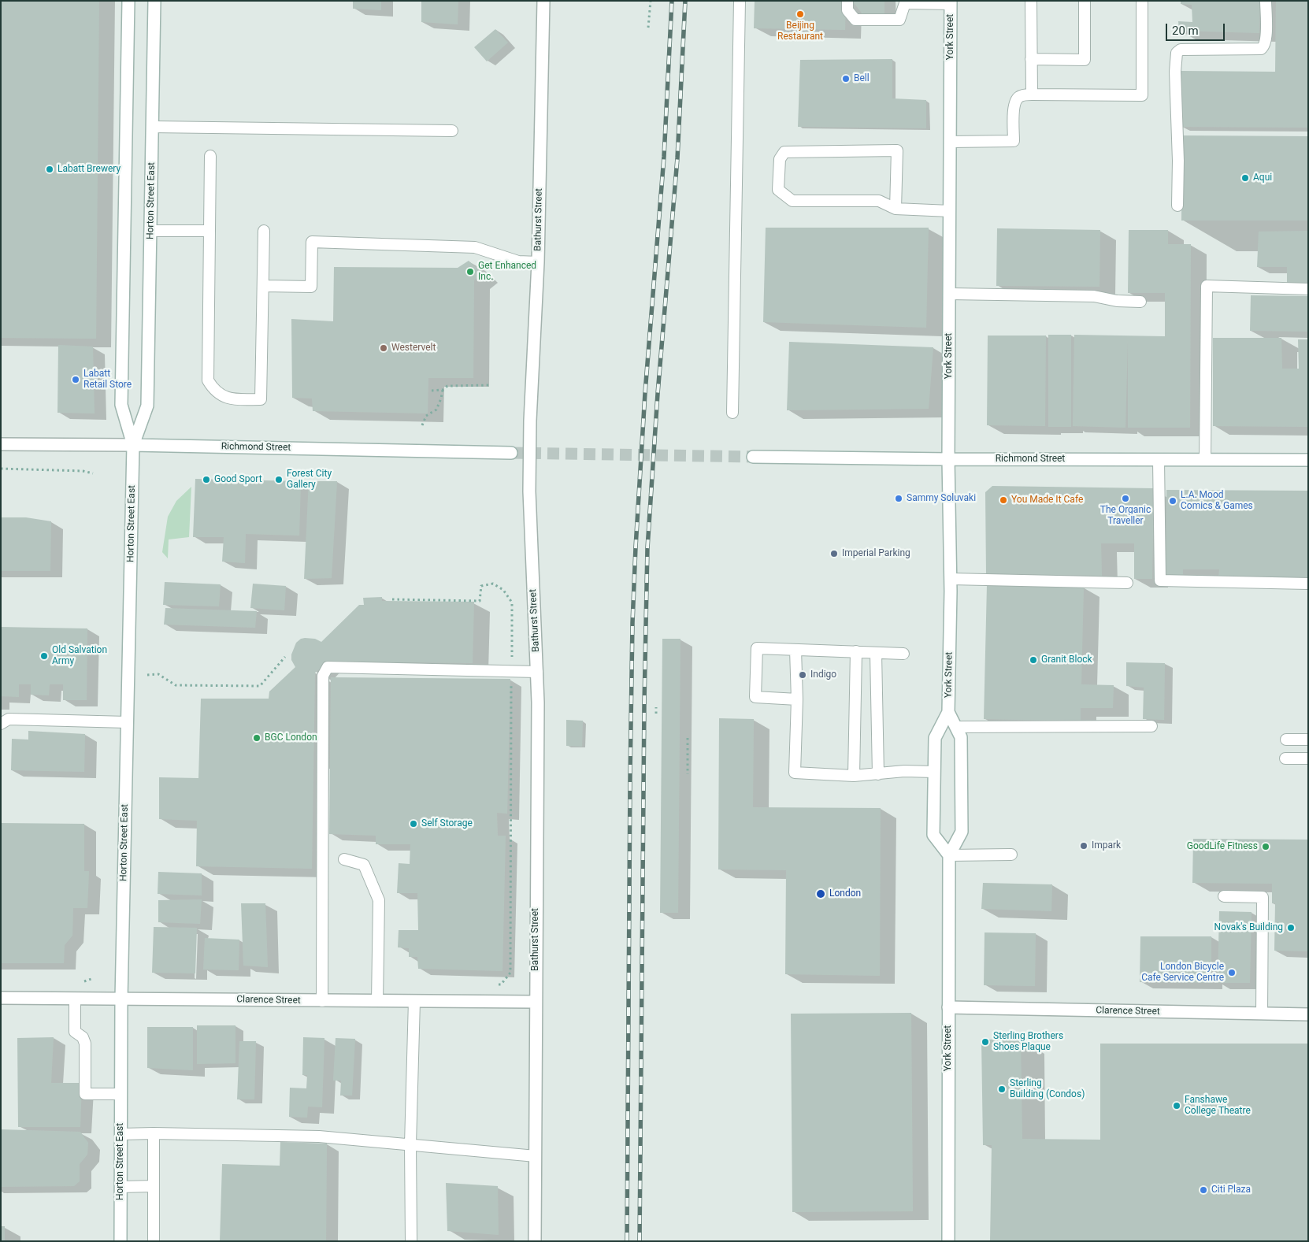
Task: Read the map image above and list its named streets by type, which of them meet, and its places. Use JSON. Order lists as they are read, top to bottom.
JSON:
{
  "streets": {
    "main road": [
      "York Street",
      "Horton Street East",
      "Bathurst Street",
      "Richmond Street",
      "Clarence Street"
    ]
  },
  "crossings": [
    ["York Street", "Richmond Street"],
    ["York Street", "Clarence Street"],
    ["Horton Street East", "Richmond Street"],
    ["Horton Street East", "Clarence Street"],
    ["Bathurst Street", "Clarence Street"]
  ],
  "places": [
    "Beijing Restaurant",
    "Bell",
    "Labatt Brewery",
    "Aqui",
    "Get Enhanced Inc.",
    "Westervelt",
    "Labatt Retail Store",
    "Good Sport",
    "Forest City Gallery",
    "Sammy Soluvaki",
    "The Organic Traveller",
    "You Made It Cafe",
    "L.A. Mood Comics & Games",
    "Imperial Parking",
    "Old Salvation Army",
    "Granit Block",
    "Indigo",
    "BGC London",
    "Self Storage",
    "Impark",
    "GoodLife Fitness",
    "London",
    "Novak's Building",
    "London Bicycle Cafe Service Centre",
    "Sterling Brothers Shoes Plaque",
    "Sterling Building (Condos)",
    "Fanshawe College Theatre",
    "Citi Plaza"
  ],
  "scale_bar": "20 m"
}
